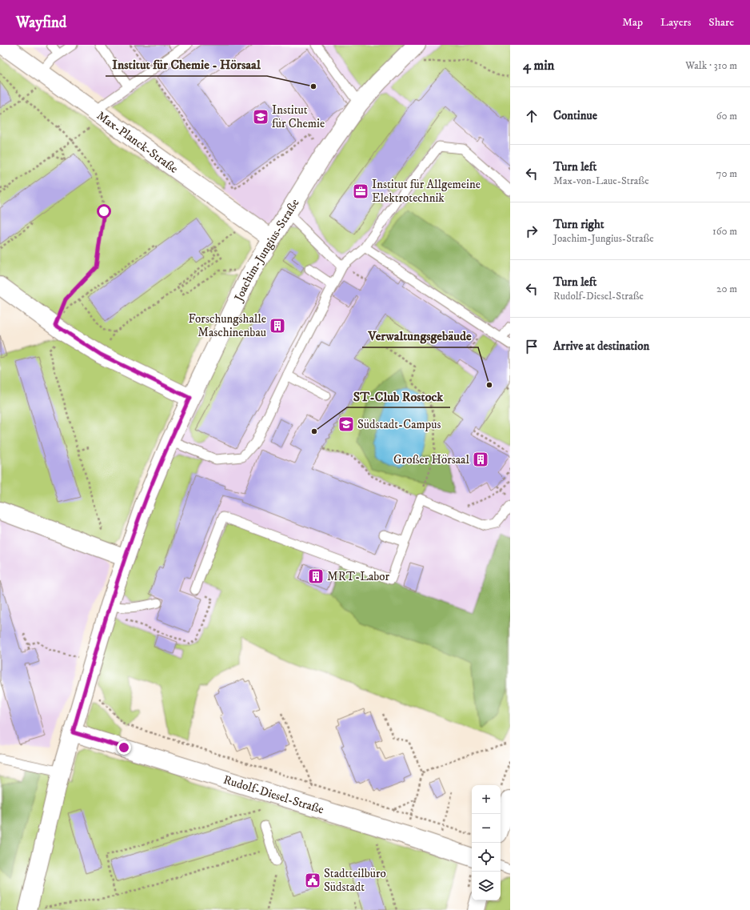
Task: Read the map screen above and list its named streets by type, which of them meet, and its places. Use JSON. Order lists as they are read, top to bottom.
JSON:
{
  "streets": {
    "street": ["Max-Planck-Straße", "Joachim-Jungius-Straße", "Rudolf-Diesel-Straße"]
  },
  "crossings": [
    ["Max-Planck-Straße", "Joachim-Jungius-Straße"],
    ["Joachim-Jungius-Straße", "Rudolf-Diesel-Straße"]
  ],
  "places": {
    "other": ["Institut für Chemie - Hörsaal", "Verwaltungsgebäude", "ST-Club Rostock"],
    "school or university": ["Institut für Chemie", "Südstadt-Campus"],
    "office": ["Institut für Allgemeine Elektrotechnik"],
    "building": ["Forschungshalle Maschinenbau", "Großer Hörsaal", "MRT-Labor"],
    "public building": ["Stadtteilbüro Südstadt"]
  },
  "page": {
    "header": "Wayfind",
    "nav": ["Map", "Layers", "Share"],
    "heading": ["4 min", "Walk · 310 m"],
    "list": [
      ["Continue", "60 m"],
      ["Turn left", "Max-von-Laue-Straße", "70 m"],
      ["Turn right", "Joachim-Jungius-Straße", "160 m"],
      ["Turn left", "Rudolf-Diesel-Straße", "20 m"],
      "Arrive at destination"
    ],
    "map_buttons": ["+", "−"]
  }
}
